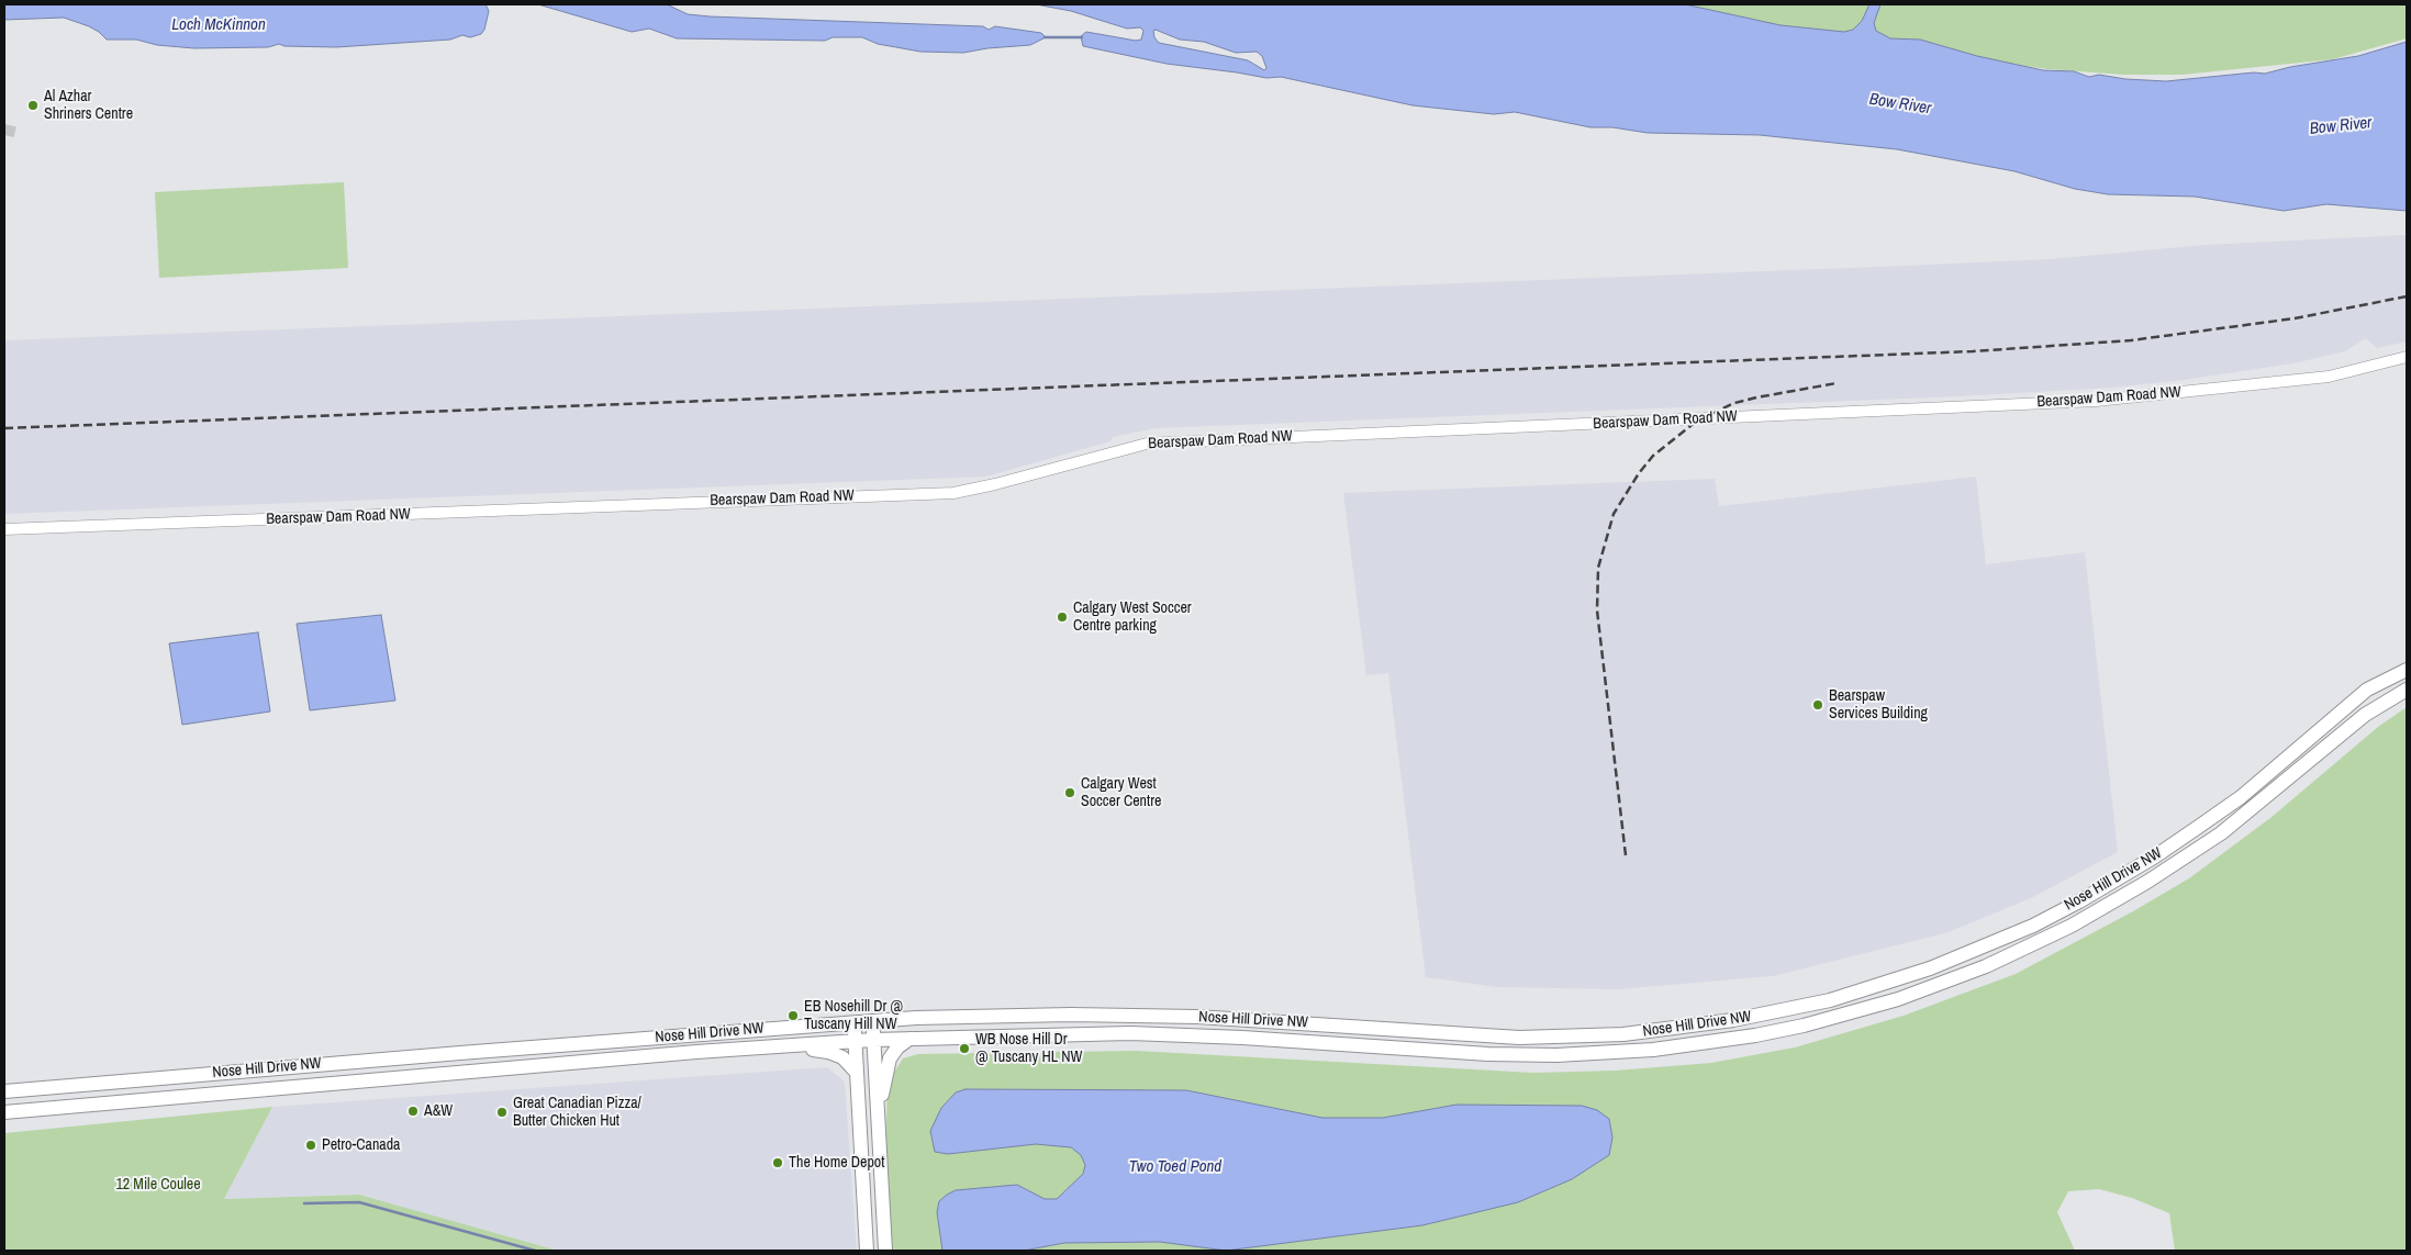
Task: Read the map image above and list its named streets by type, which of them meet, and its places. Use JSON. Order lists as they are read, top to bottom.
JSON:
{
  "streets": {
    "street": ["Bearspaw Dam Road NW", "Nose Hill Drive NW"]
  },
  "water": ["Loch McKinnon", "Bow River", "Two Toed Pond"],
  "parks": ["12 Mile Coulee"],
  "places": [
    "Al Azhar Shriners Centre",
    "Calgary West Soccer Centre parking",
    "Bearspaw Services Building",
    "Calgary West Soccer Centre",
    "EB Nosehill Dr @ Tuscany Hill NW",
    "WB Nose Hill Dr @ Tuscany HL NW",
    "A&W",
    "Great Canadian Pizza/ Butter Chicken Hut",
    "Petro-Canada",
    "The Home Depot"
  ]
}
